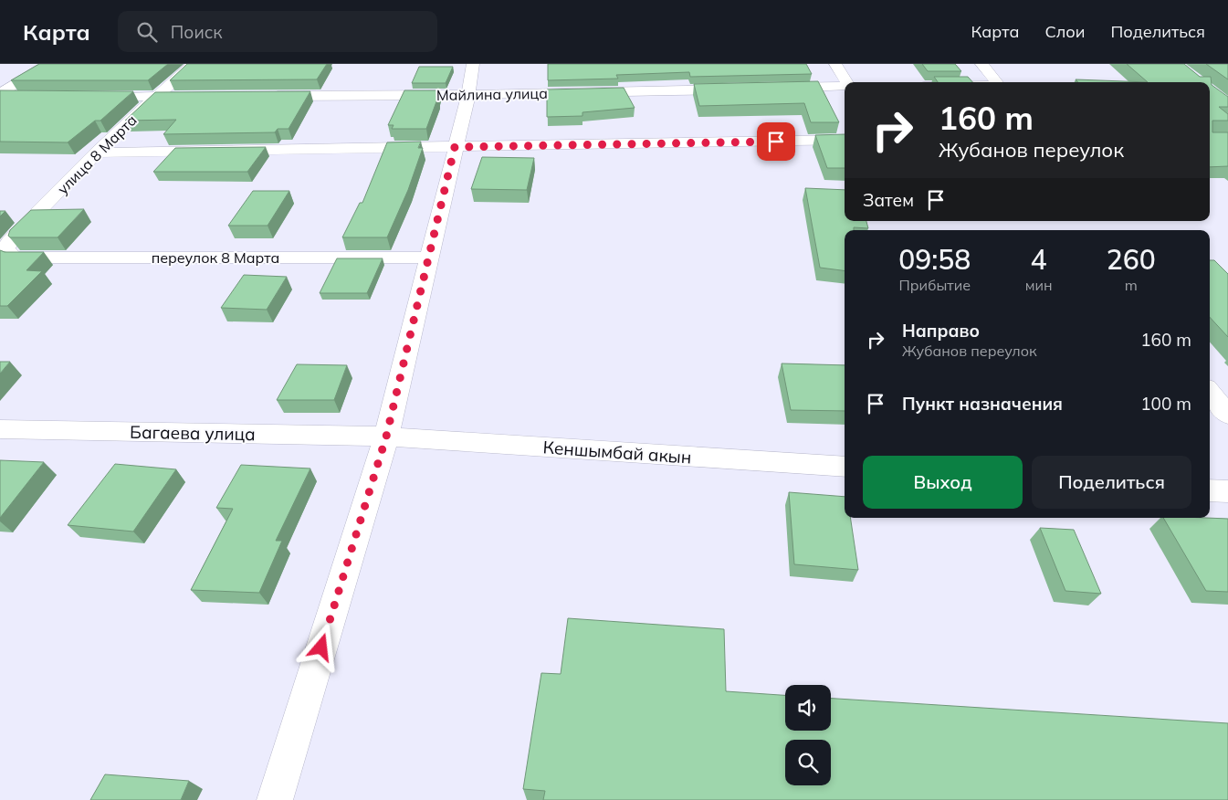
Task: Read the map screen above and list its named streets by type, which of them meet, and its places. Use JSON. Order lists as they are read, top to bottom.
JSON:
{
  "streets": {
    "street": [
      "Майлина улица",
      "улица 8 Марта",
      "переулок 8 Марта",
      "Багаева улица",
      "Кеншымбай акын"
    ]
  },
  "crossings": [
    ["улица 8 Марта", "переулок 8 Марта"],
    ["Багаева улица", "Кеншымбай акын"]
  ],
  "page": {
    "header": "Карта",
    "search": "Поиск",
    "nav": ["Карта", "Слои", "Поделиться"],
    "turn": ["160 m", "Жубанов переулок"],
    "then": "Затем",
    "eta": [
      "09:58",
      "Прибытие",
      "4",
      "мин",
      "260",
      "m"
    ],
    "list": [
      {
        "name": "Направо",
        "note": "Жубанов переулок",
        "value": "160 m"
      },
      {
        "name": "Пункт назначения",
        "value": "100 m"
      }
    ],
    "buttons": ["Выход", "Поделиться"]
  }
}
